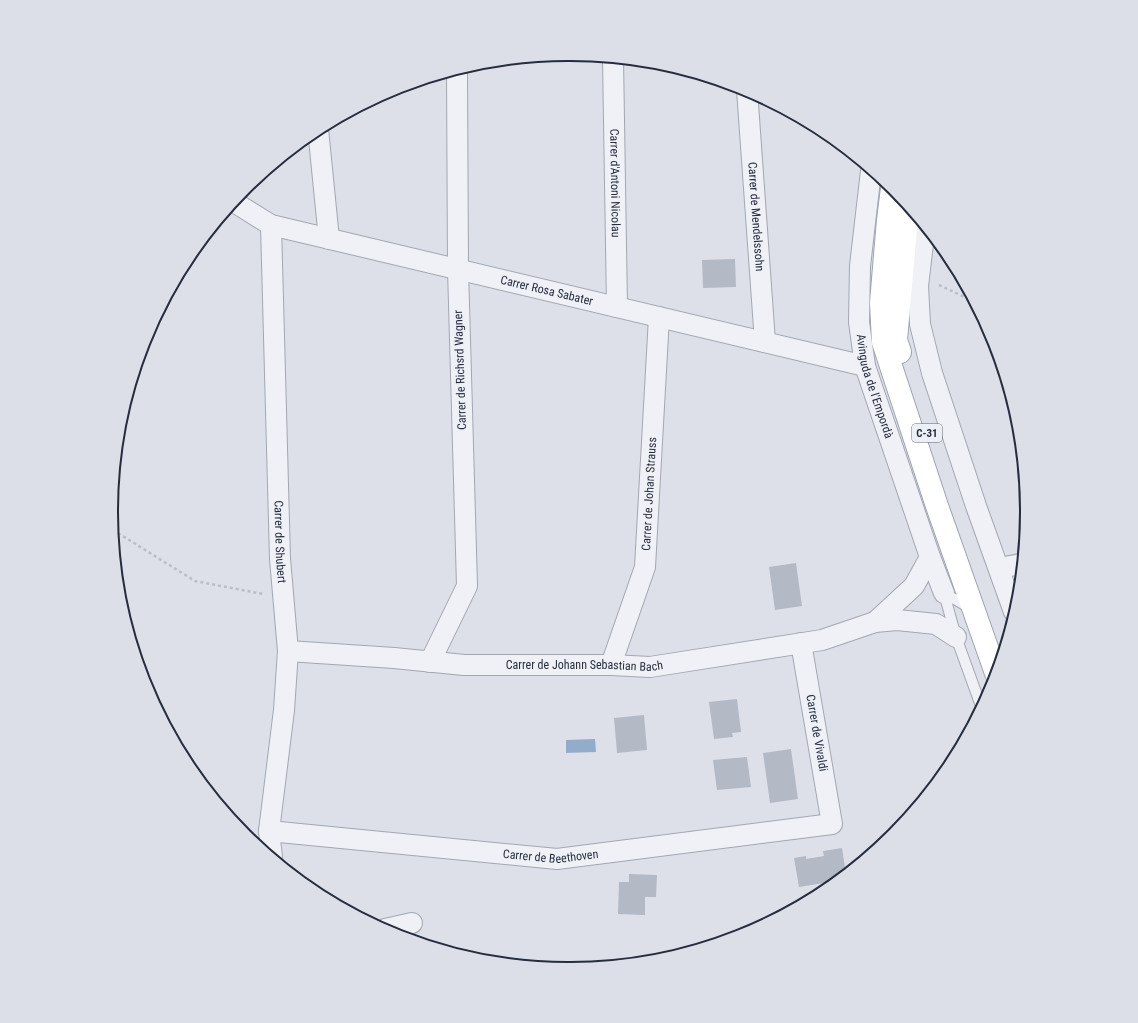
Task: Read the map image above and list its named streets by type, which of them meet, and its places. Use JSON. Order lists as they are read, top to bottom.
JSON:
{
  "streets": {
    "main road": ["C-31"],
    "street": [
      "Carrer d'Antoni Nicolau",
      "Carrer de Mendelssohn",
      "Carrer Rosa Sabater",
      "Carrer de Richsrd Wagner",
      "Avinguda de l'Empordà",
      "Carrer de Johan Strauss",
      "Carrer de Shubert",
      "Carrer de Johann Sebastian Bach",
      "Carrer de Vivaldi",
      "Carrer de Beethoven"
    ]
  },
  "crossings": [
    ["Carrer d'Antoni Nicolau", "Carrer Rosa Sabater"],
    ["Carrer de Mendelssohn", "Carrer Rosa Sabater"],
    ["Carrer Rosa Sabater", "Carrer de Richsrd Wagner"],
    ["Carrer Rosa Sabater", "Avinguda de l'Empordà"],
    ["Carrer Rosa Sabater", "Carrer de Johan Strauss"],
    ["Carrer Rosa Sabater", "Carrer de Shubert"],
    ["Carrer de Richsrd Wagner", "Carrer de Johann Sebastian Bach"],
    ["Avinguda de l'Empordà", "Carrer de Johann Sebastian Bach"],
    ["Carrer de Johan Strauss", "Carrer de Johann Sebastian Bach"],
    ["Carrer de Shubert", "Carrer de Johann Sebastian Bach"],
    ["Carrer de Shubert", "Carrer de Beethoven"],
    ["Carrer de Johann Sebastian Bach", "Carrer de Vivaldi"],
    ["Carrer de Vivaldi", "Carrer de Beethoven"]
  ]
}
